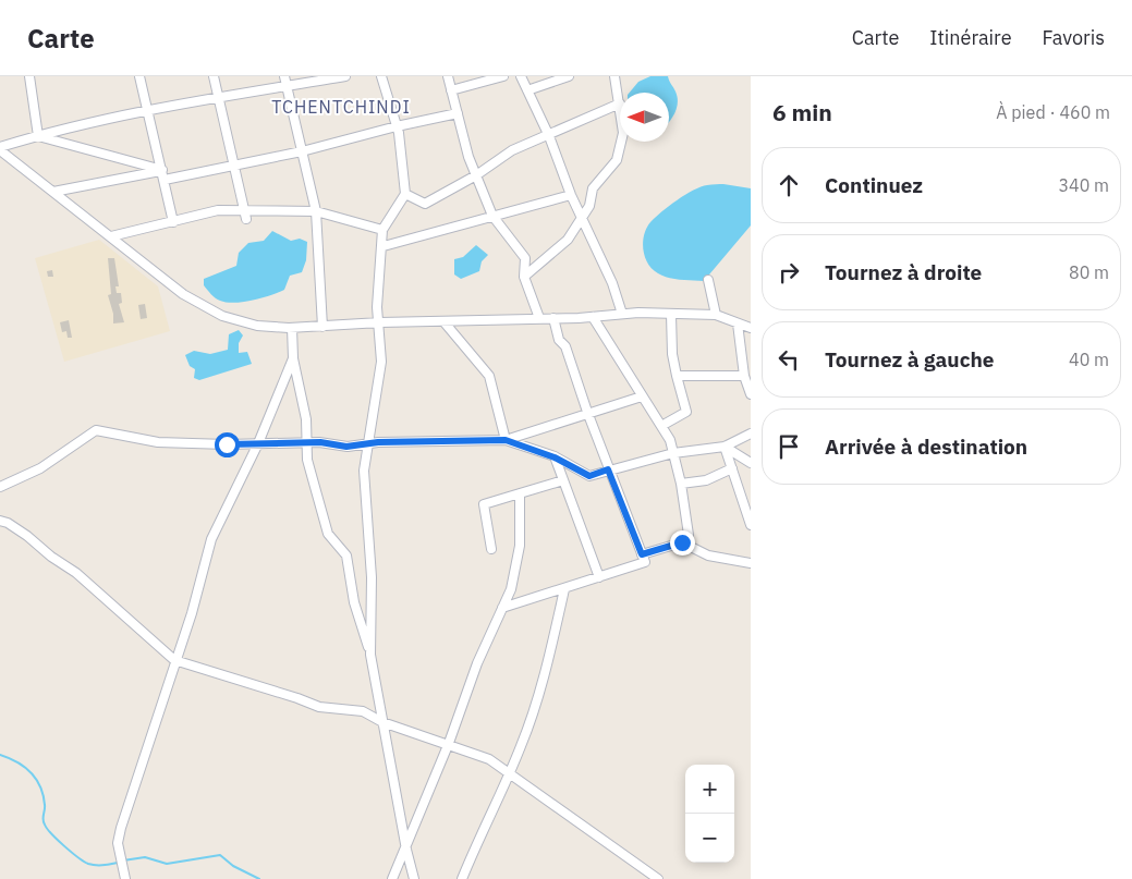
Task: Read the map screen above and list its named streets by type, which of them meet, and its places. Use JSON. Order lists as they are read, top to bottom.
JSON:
{
  "districts": ["TCHENTCHINDI"],
  "north": "left",
  "page": {
    "header": "Carte",
    "nav": ["Carte", "Itinéraire", "Favoris"],
    "heading": ["6 min", "À pied · 460 m"],
    "list": [
      ["Continuez", "340 m"],
      ["Tournez à droite", "80 m"],
      ["Tournez à gauche", "40 m"],
      "Arrivée à destination"
    ],
    "map_buttons": ["+", "−"]
  }
}
